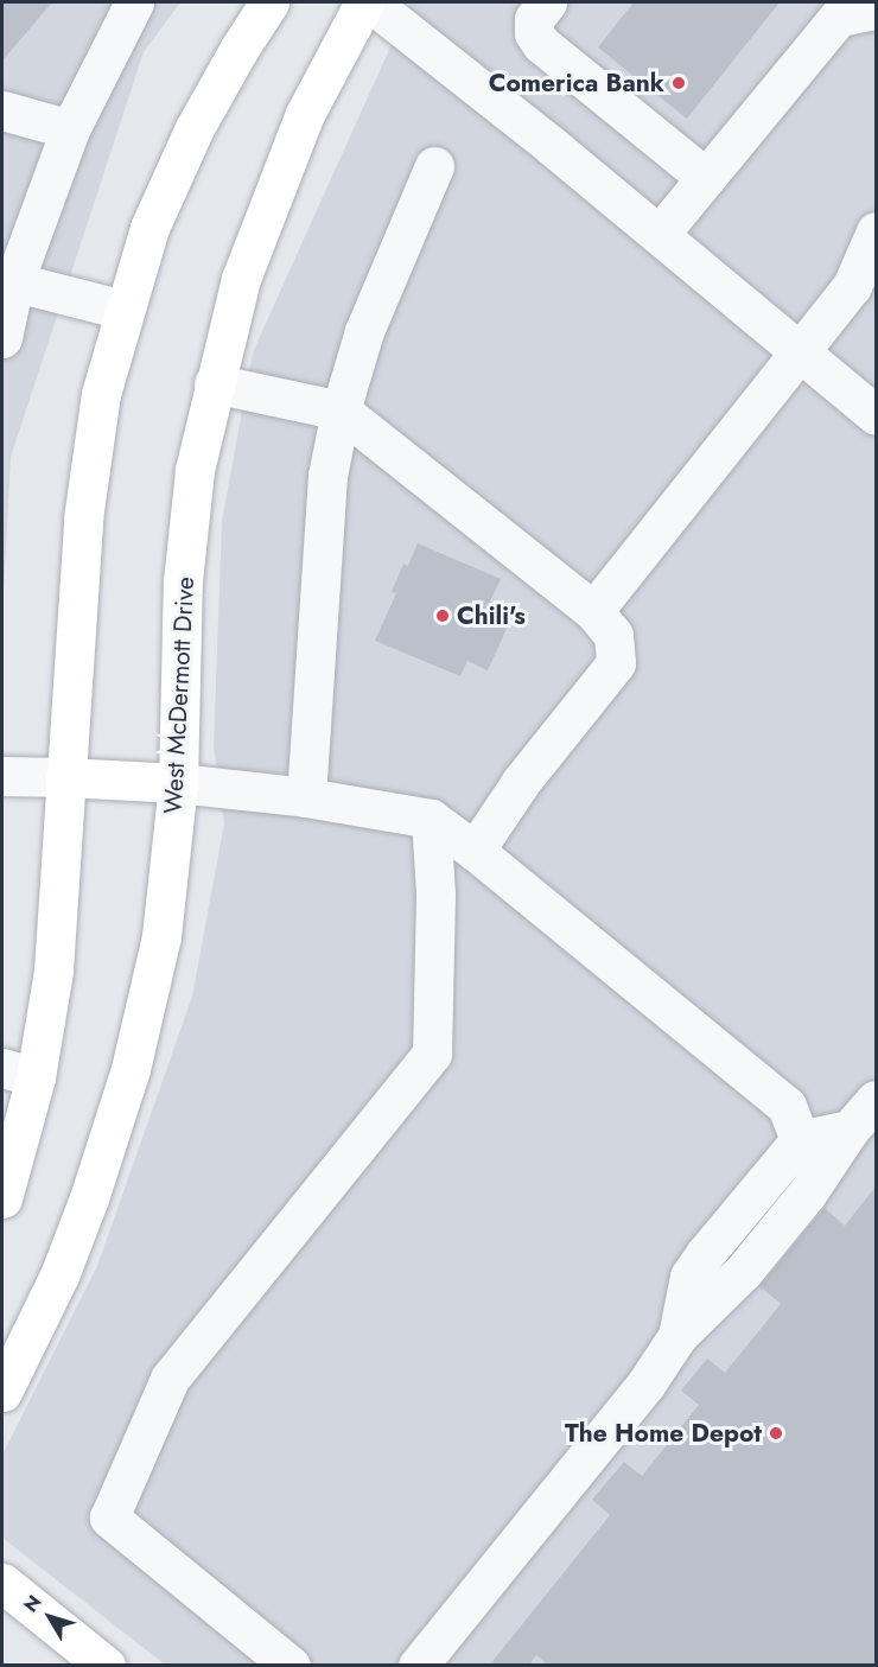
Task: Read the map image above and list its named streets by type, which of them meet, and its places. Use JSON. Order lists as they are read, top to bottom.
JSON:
{
  "streets": {
    "main road": ["West McDermott Drive"]
  },
  "places": ["Comerica Bank", "Chili's", "The Home Depot"],
  "north": "top left"
}
